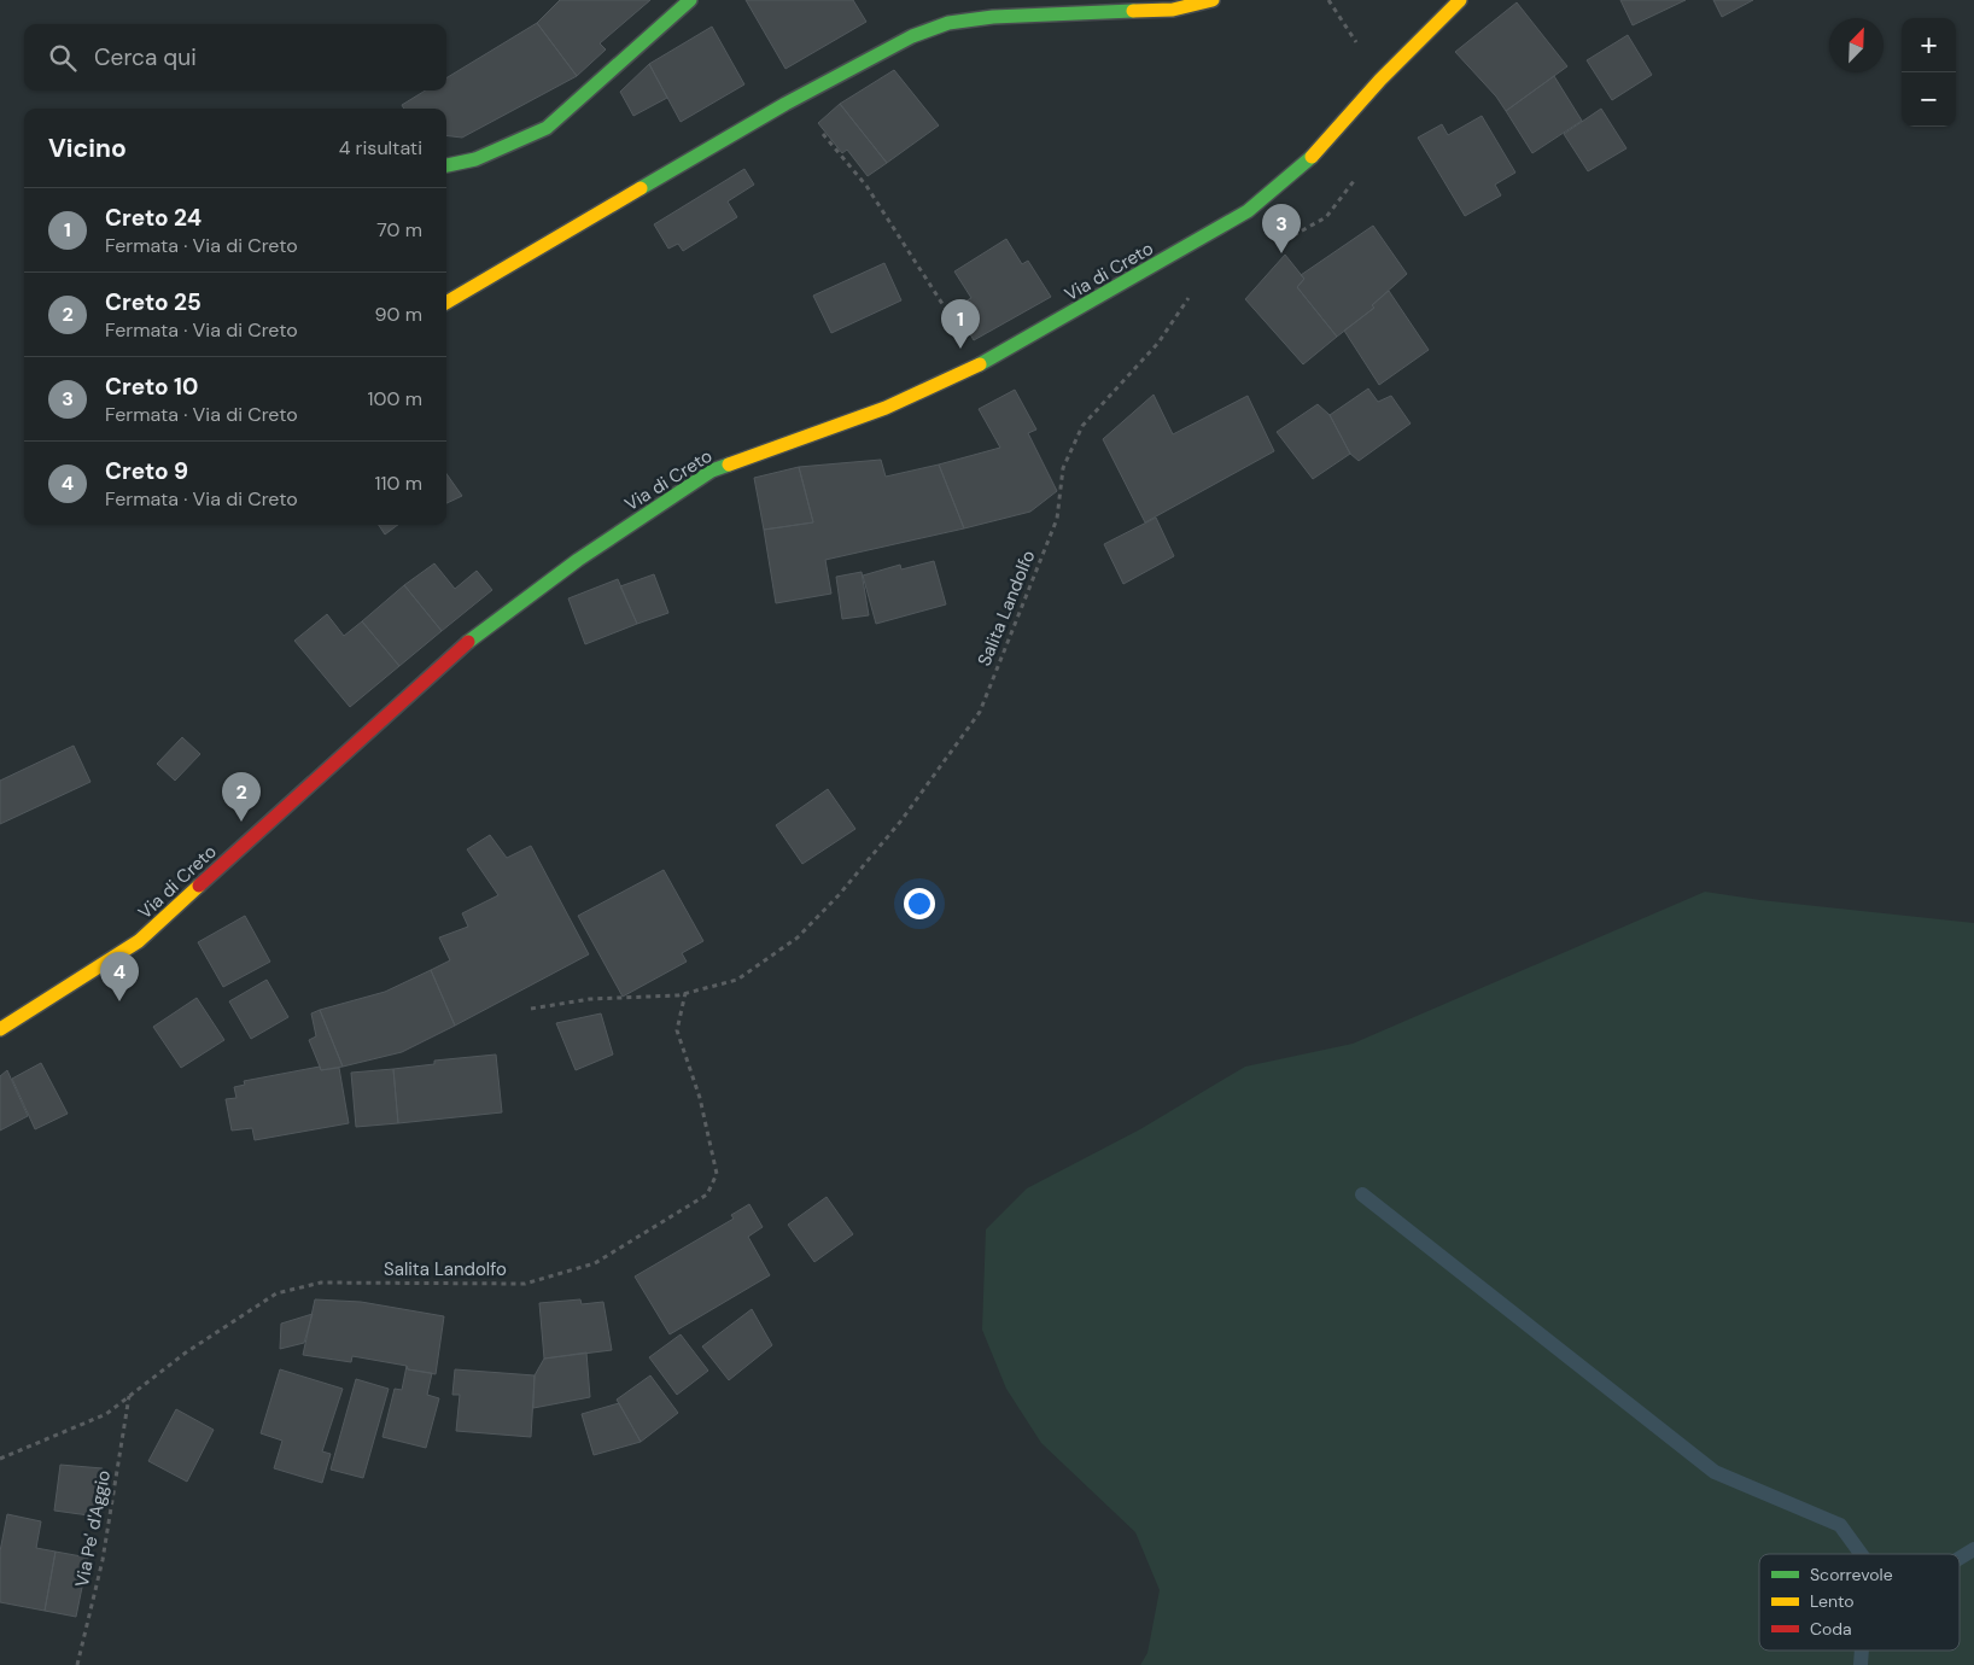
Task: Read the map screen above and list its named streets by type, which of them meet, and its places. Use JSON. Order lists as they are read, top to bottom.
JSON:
{
  "streets": {
    "main road": ["Via di Creto"],
    "path": ["Salita Landolfo", "Via Pe' d'Aggio"]
  },
  "crossings": [
    ["Salita Landolfo", "Via Pe' d'Aggio"]
  ],
  "legend": ["Scorrevole", "Lento", "Coda"],
  "north": "top right",
  "page": {
    "map_buttons": ["+", "−"],
    "search": "Cerca qui",
    "heading": ["Vicino", "4 risultati"],
    "list": [
      {
        "mark": "1",
        "name": "Creto 24",
        "note": "Fermata · Via di Creto",
        "value": "70 m"
      },
      {
        "mark": "2",
        "name": "Creto 25",
        "note": "Fermata · Via di Creto",
        "value": "90 m"
      },
      {
        "mark": "3",
        "name": "Creto 10",
        "note": "Fermata · Via di Creto",
        "value": "100 m"
      },
      {
        "mark": "4",
        "name": "Creto 9",
        "note": "Fermata · Via di Creto",
        "value": "110 m"
      }
    ],
    "pins": [
      "3",
      "1",
      "2",
      "4"
    ]
  }
}
